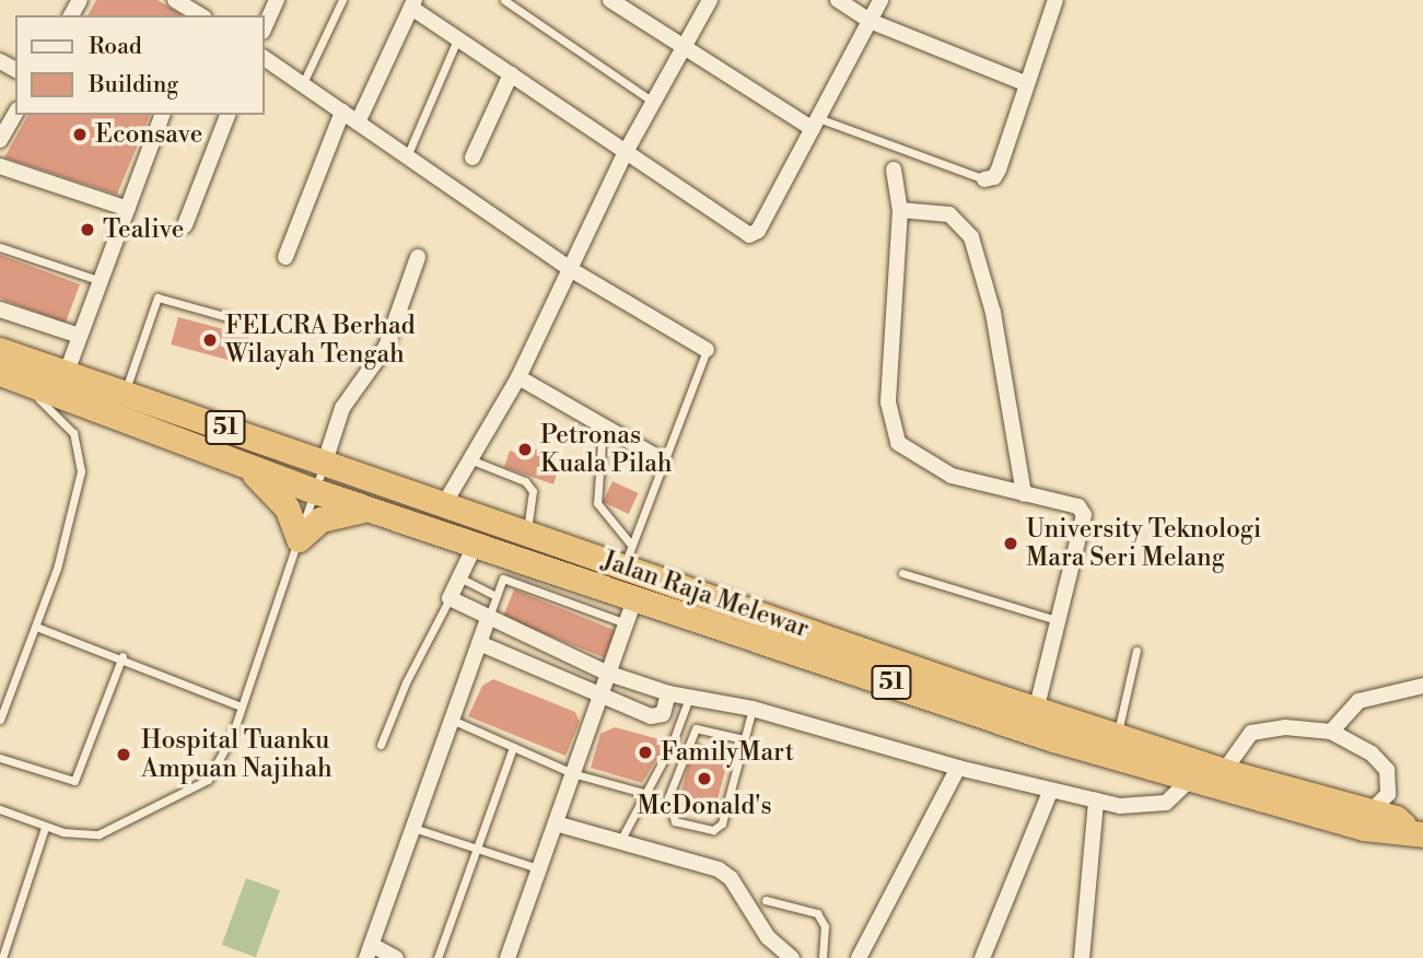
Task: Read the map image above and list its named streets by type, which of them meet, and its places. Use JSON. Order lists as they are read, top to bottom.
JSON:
{
  "streets": {
    "highway": ["51", "Jalan Raja Melewar"]
  },
  "places": [
    "Econsave",
    "Tealive",
    "FELCRA Berhad Wilayah Tengah",
    "Petronas Kuala Pilah",
    "University Teknologi Mara Seri Melang",
    "FamilyMart",
    "Hospital Tuanku Ampuan Najihah",
    "McDonald's"
  ],
  "legend": ["Road", "Building"]
}
